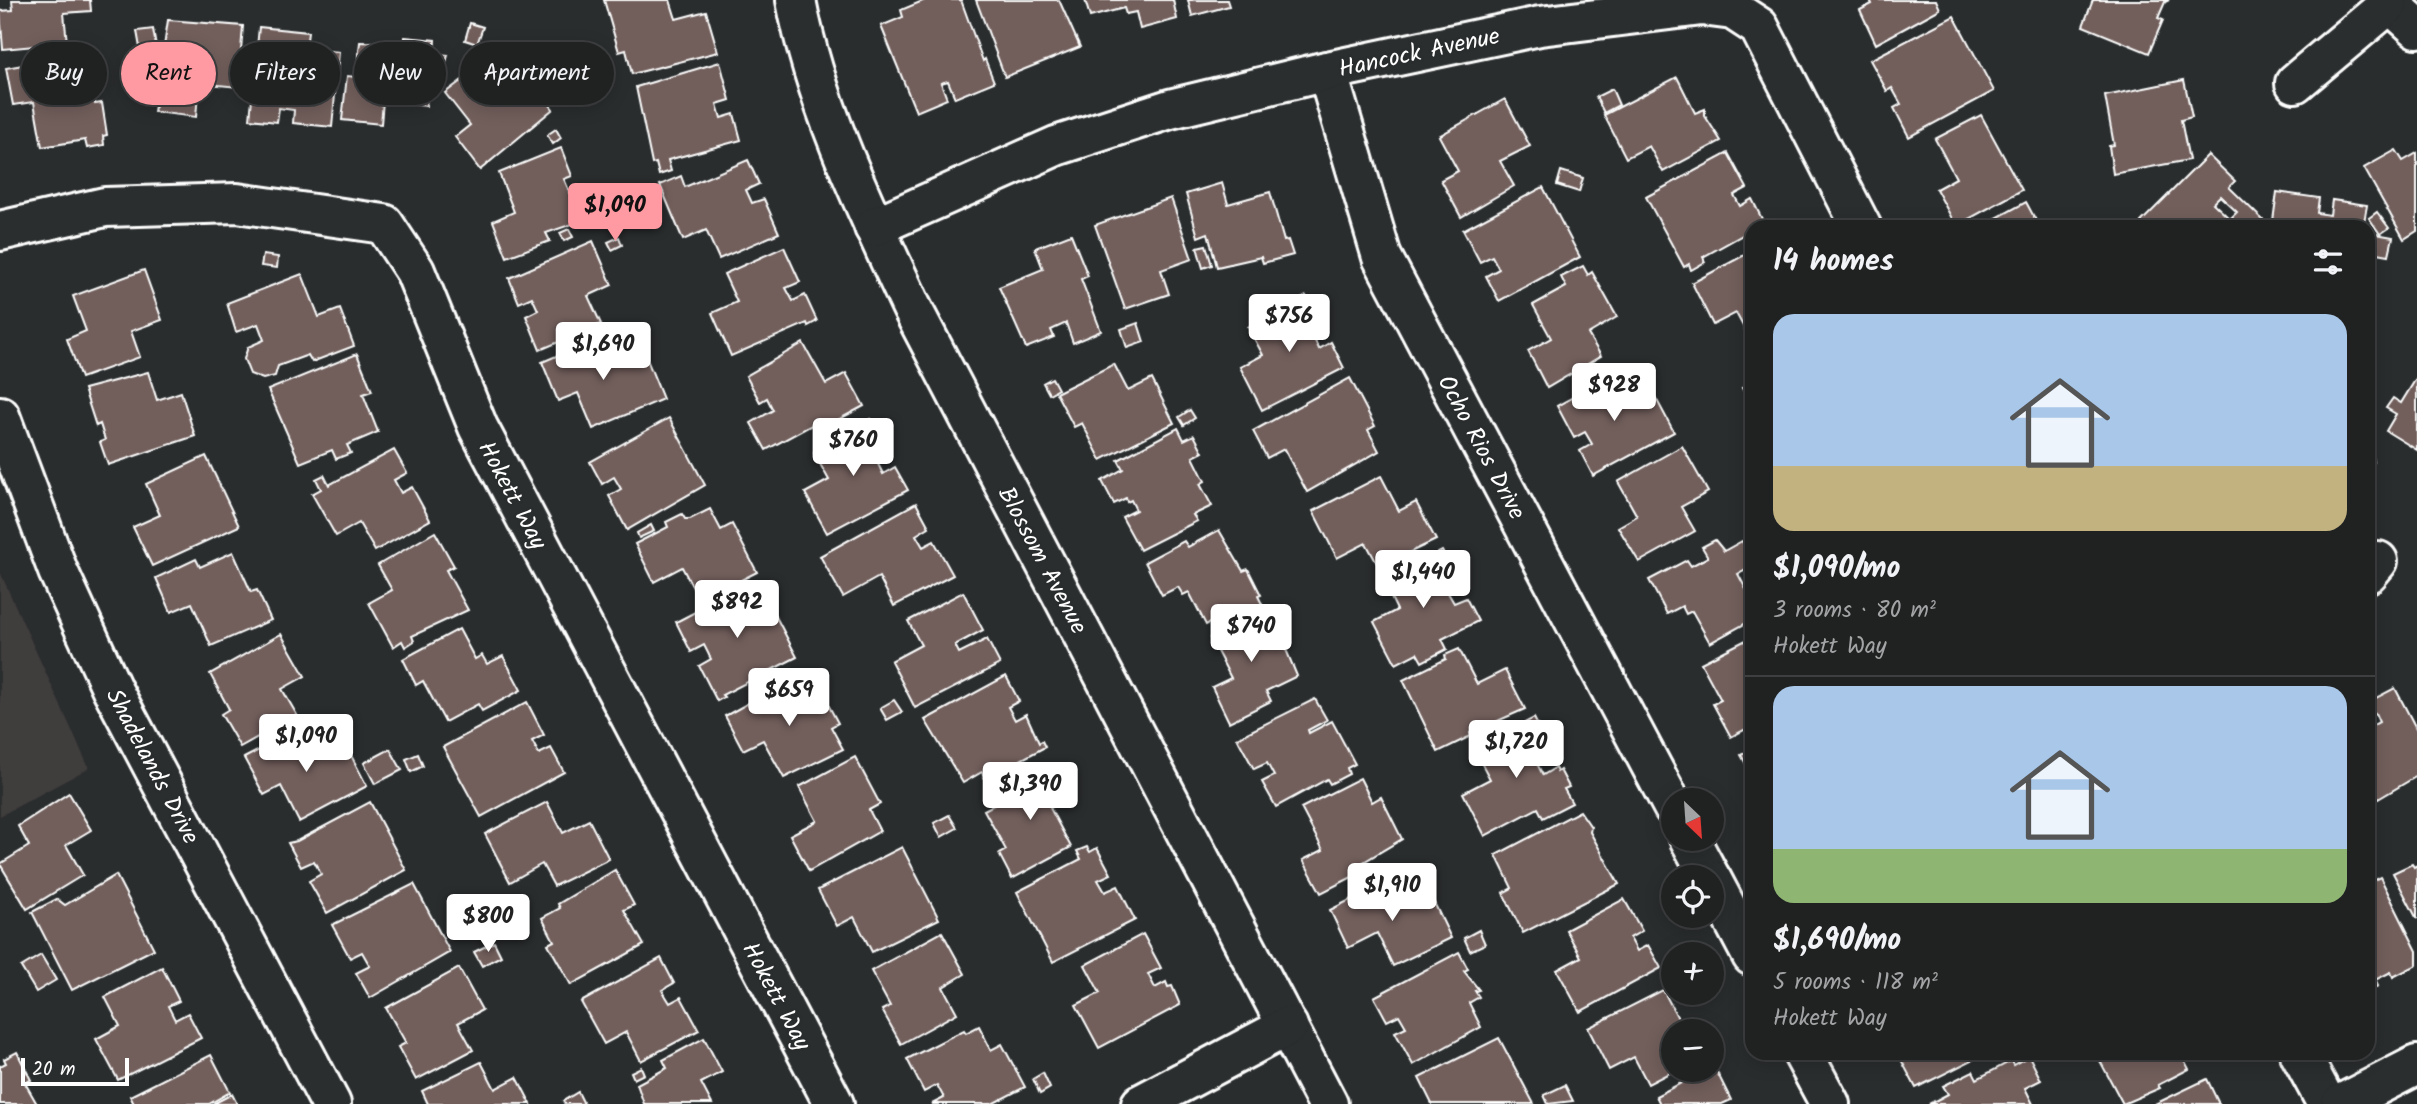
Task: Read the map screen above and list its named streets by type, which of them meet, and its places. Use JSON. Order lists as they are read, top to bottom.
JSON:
{
  "streets": {
    "street": [
      "Hancock Avenue",
      "Ocho Rios Drive",
      "Hokett Way",
      "Blossom Avenue",
      "Shadelands Drive"
    ]
  },
  "crossings": [
    ["Hancock Avenue", "Ocho Rios Drive"],
    ["Hancock Avenue", "Blossom Avenue"]
  ],
  "scale_bar": "20 m",
  "north": "bottom right",
  "page": {
    "chip": [
      "Buy",
      "Rent",
      "Filters",
      "New",
      "Apartment"
    ],
    "price": [
      "$1,090",
      "$756",
      "$1,690",
      "$928",
      "$760",
      "$1,440",
      "$892",
      "$740",
      "$659",
      "$1,090",
      "$1,720",
      "$1,390",
      "$1,910",
      "$800"
    ],
    "heading": "14 homes",
    "list": [
      {
        "name": "$1,090/mo",
        "note": "3 rooms · 80 m² · Hokett Way"
      },
      {
        "name": "$1,690/mo",
        "note": "5 rooms · 118 m² · Hokett Way"
      }
    ],
    "map_buttons": ["+", "−"],
    "scale": "20 m"
  }
}
